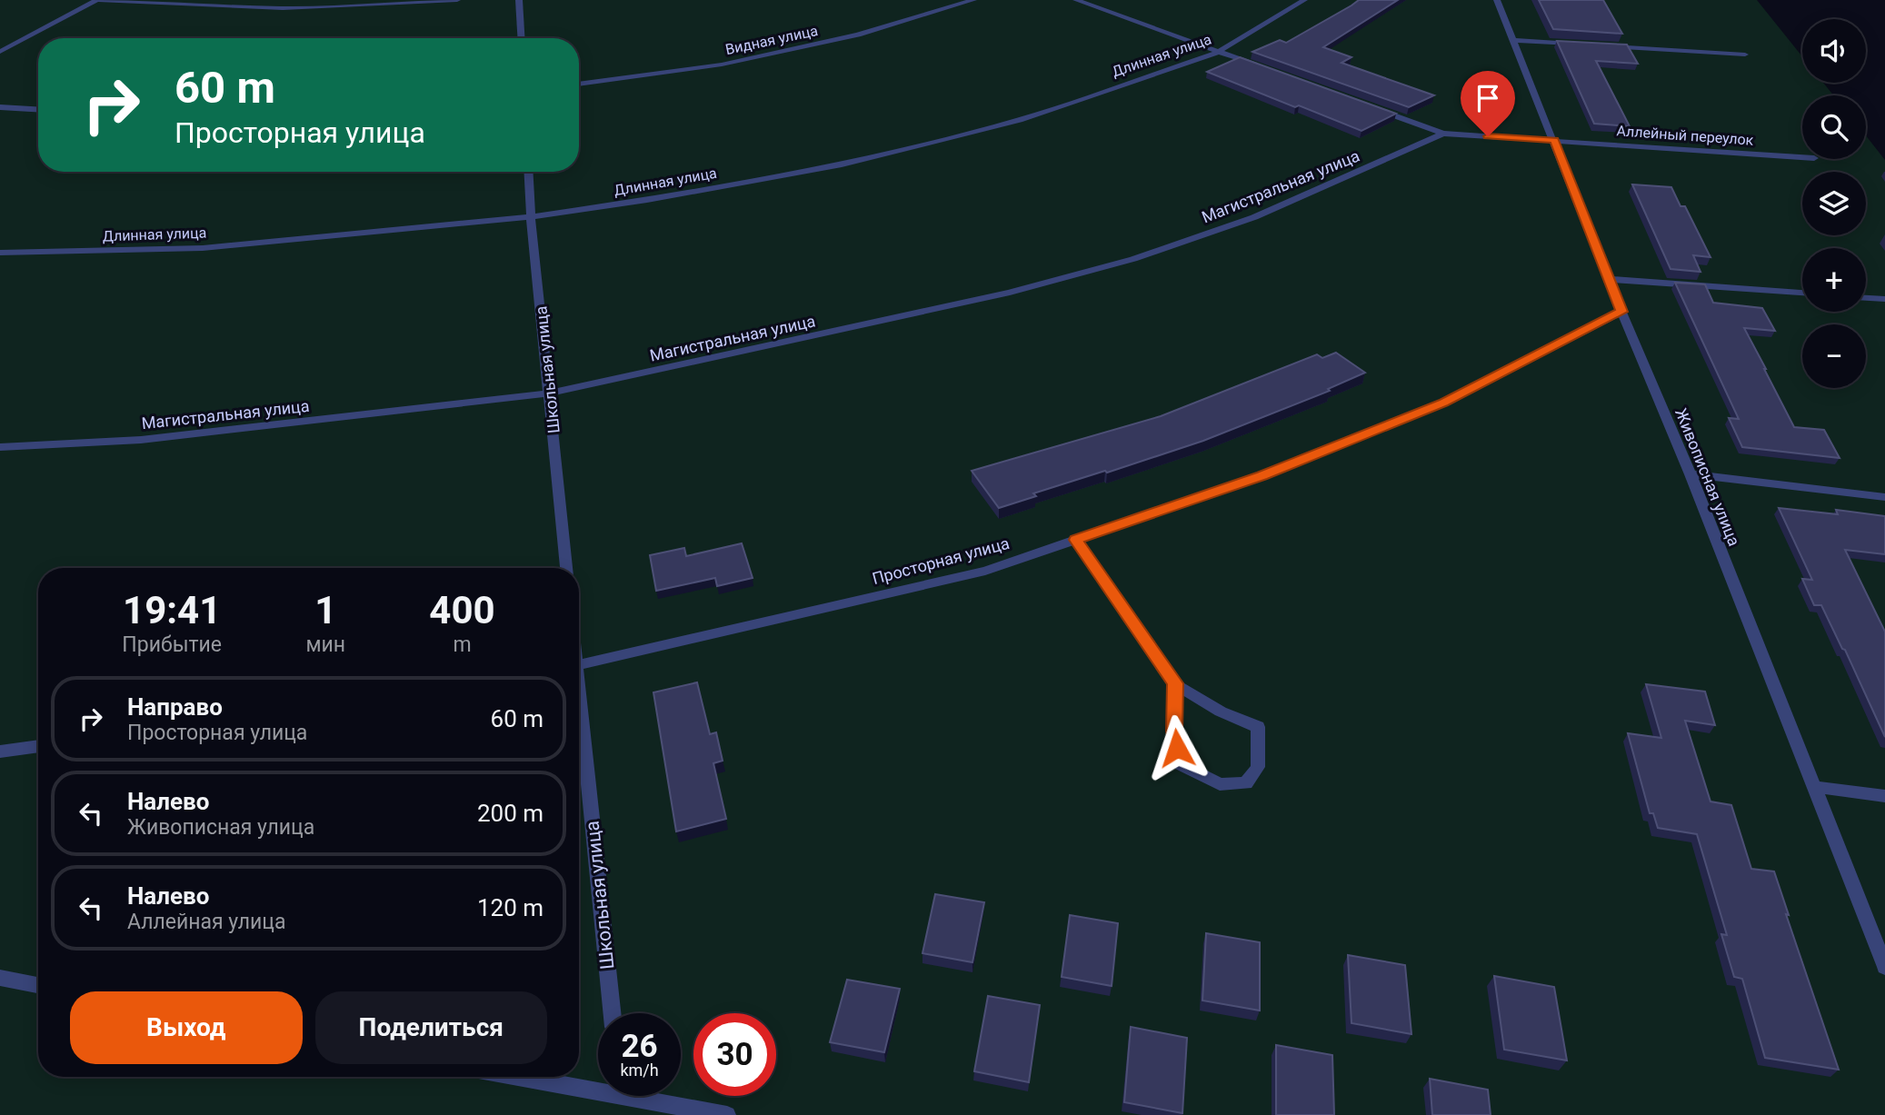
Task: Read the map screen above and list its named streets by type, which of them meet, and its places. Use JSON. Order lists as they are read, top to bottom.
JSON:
{
  "streets": {
    "street": [
      "Видная улица",
      "Длинная улица",
      "Аллейный переулок",
      "Магистральная улица",
      "Школьная улица",
      "Живописная улица",
      "Просторная улица"
    ]
  },
  "crossings": [
    ["Длинная улица", "Школьная улица"],
    ["Аллейный переулок", "Магистральная улица"],
    ["Аллейный переулок", "Живописная улица"],
    ["Магистральная улица", "Школьная улица"],
    ["Живописная улица", "Просторная улица"]
  ],
  "page": {
    "map_buttons": ["+", "−"],
    "turn": ["60 m", "Просторная улица"],
    "eta": [
      "19:41",
      "Прибытие",
      "1",
      "мин",
      "400",
      "m"
    ],
    "list": [
      {
        "name": "Направо",
        "note": "Просторная улица",
        "value": "60 m"
      },
      {
        "name": "Налево",
        "note": "Живописная улица",
        "value": "200 m"
      },
      {
        "name": "Налево",
        "note": "Аллейная улица",
        "value": "120 m"
      }
    ],
    "buttons": ["Выход", "Поделиться"],
    "speed": "26 km/h",
    "limit": "30"
  }
}
